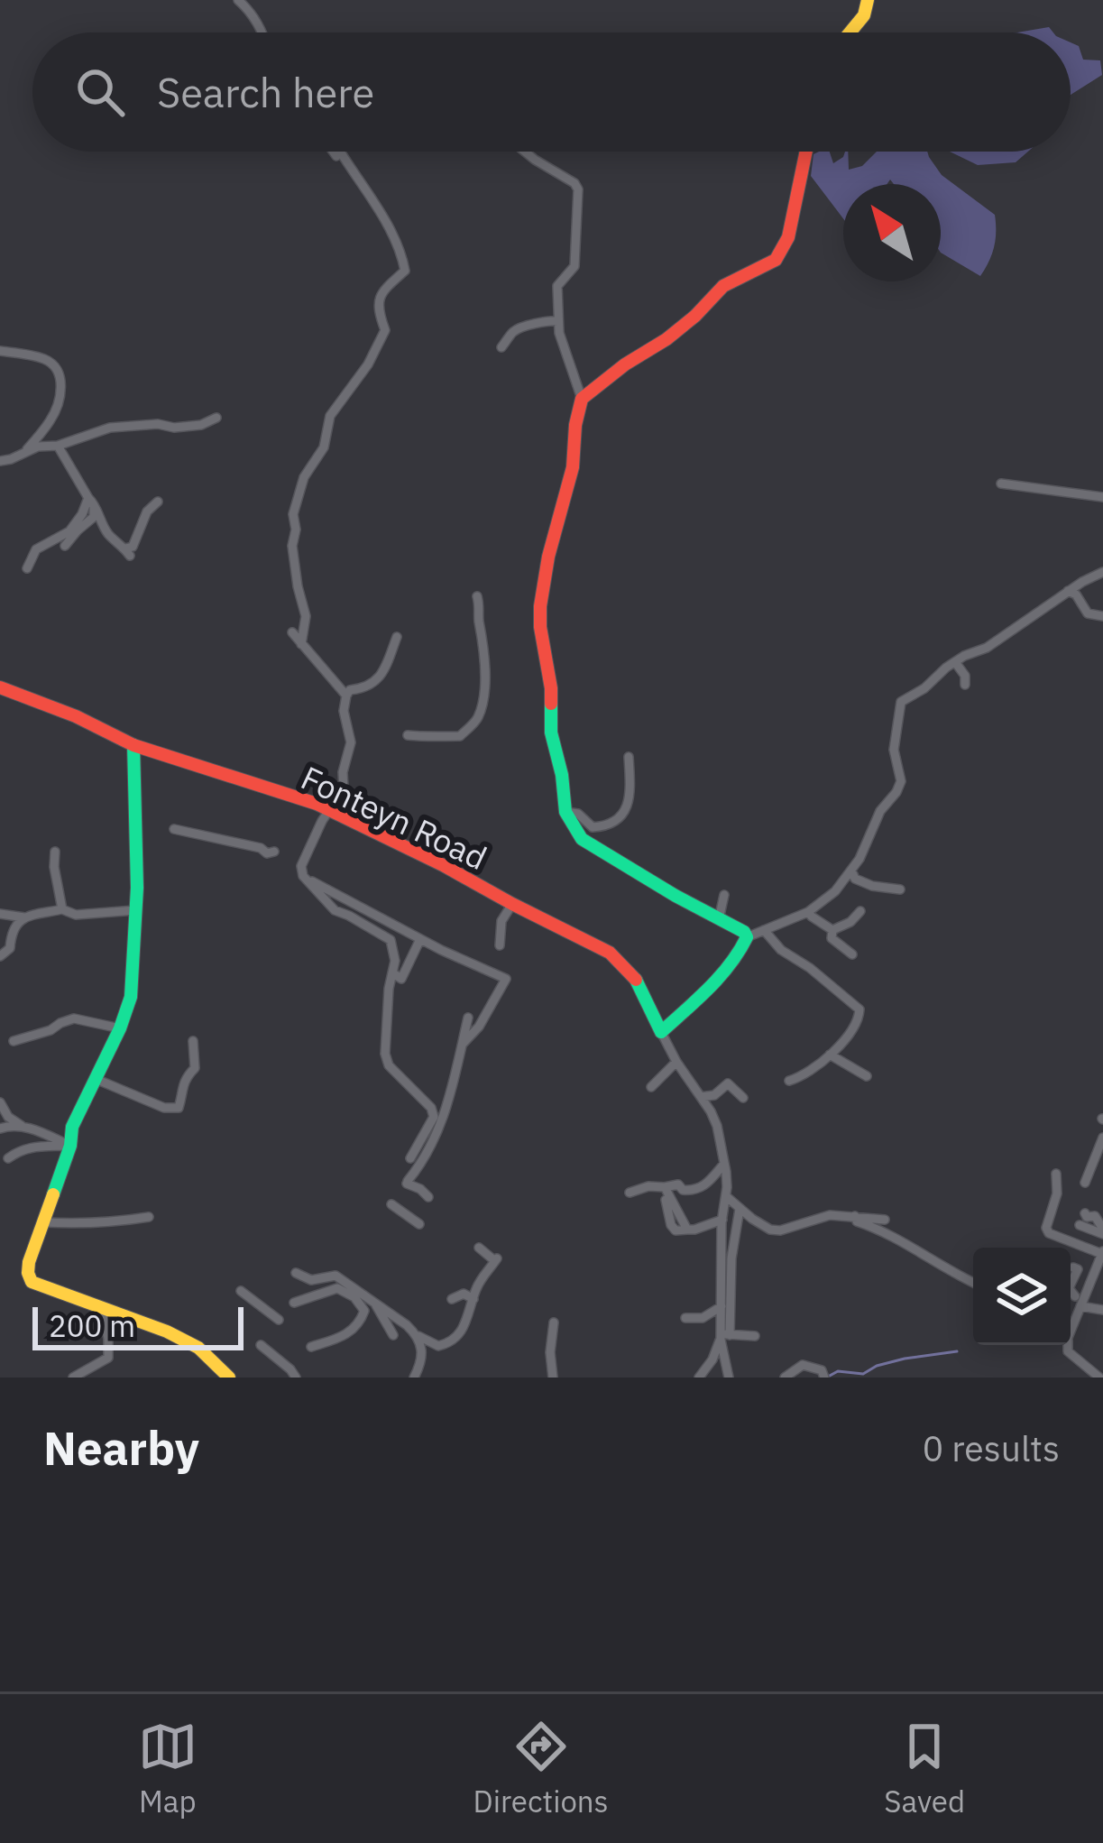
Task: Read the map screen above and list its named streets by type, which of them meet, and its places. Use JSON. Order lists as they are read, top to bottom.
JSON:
{
  "streets": {
    "street": ["Fonteyn Road"]
  },
  "scale_bar": "200 m",
  "north": "top left",
  "page": {
    "search": "Search here",
    "scale": "200 m",
    "heading": ["Nearby", "0 results"],
    "nav": ["Map", "Directions", "Saved"]
  }
}
